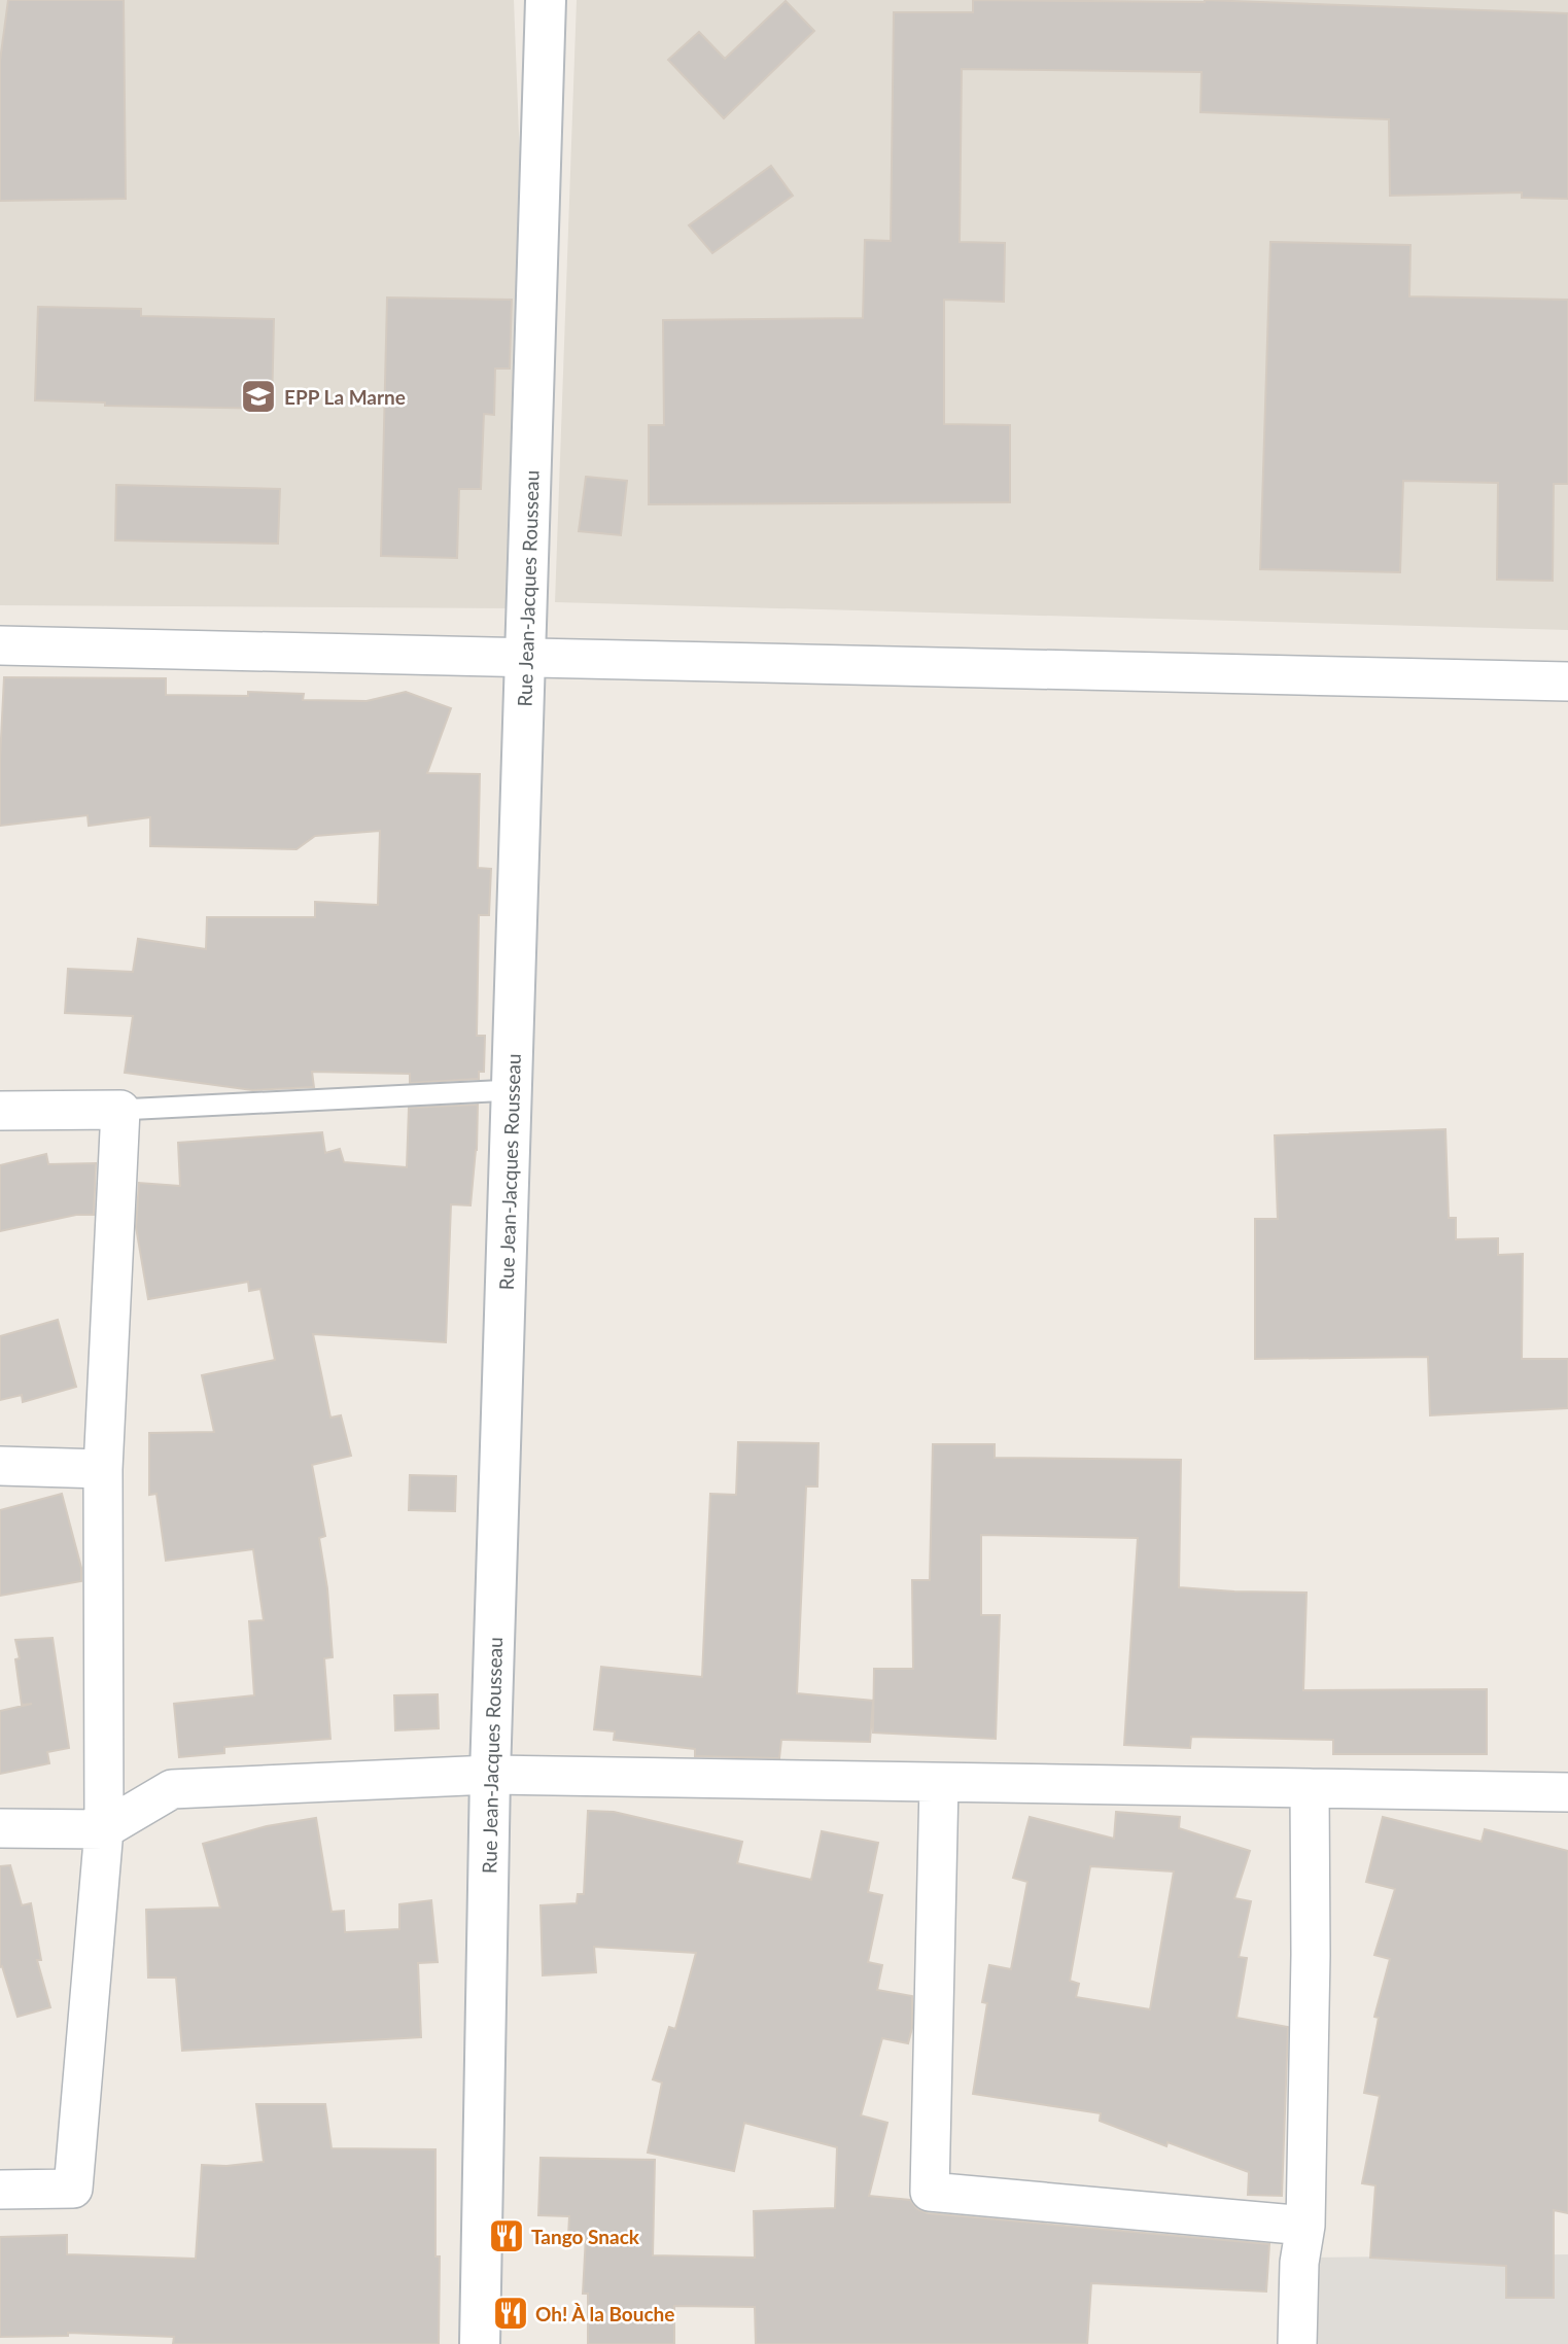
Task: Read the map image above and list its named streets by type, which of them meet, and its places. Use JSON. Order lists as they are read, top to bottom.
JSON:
{
  "streets": {
    "street": ["Rue Jean-Jacques Rousseau"]
  },
  "places": {
    "school or university": ["EPP La Marne"],
    "restaurant": ["Tango Snack", "Oh! À la Bouche"]
  }
}
